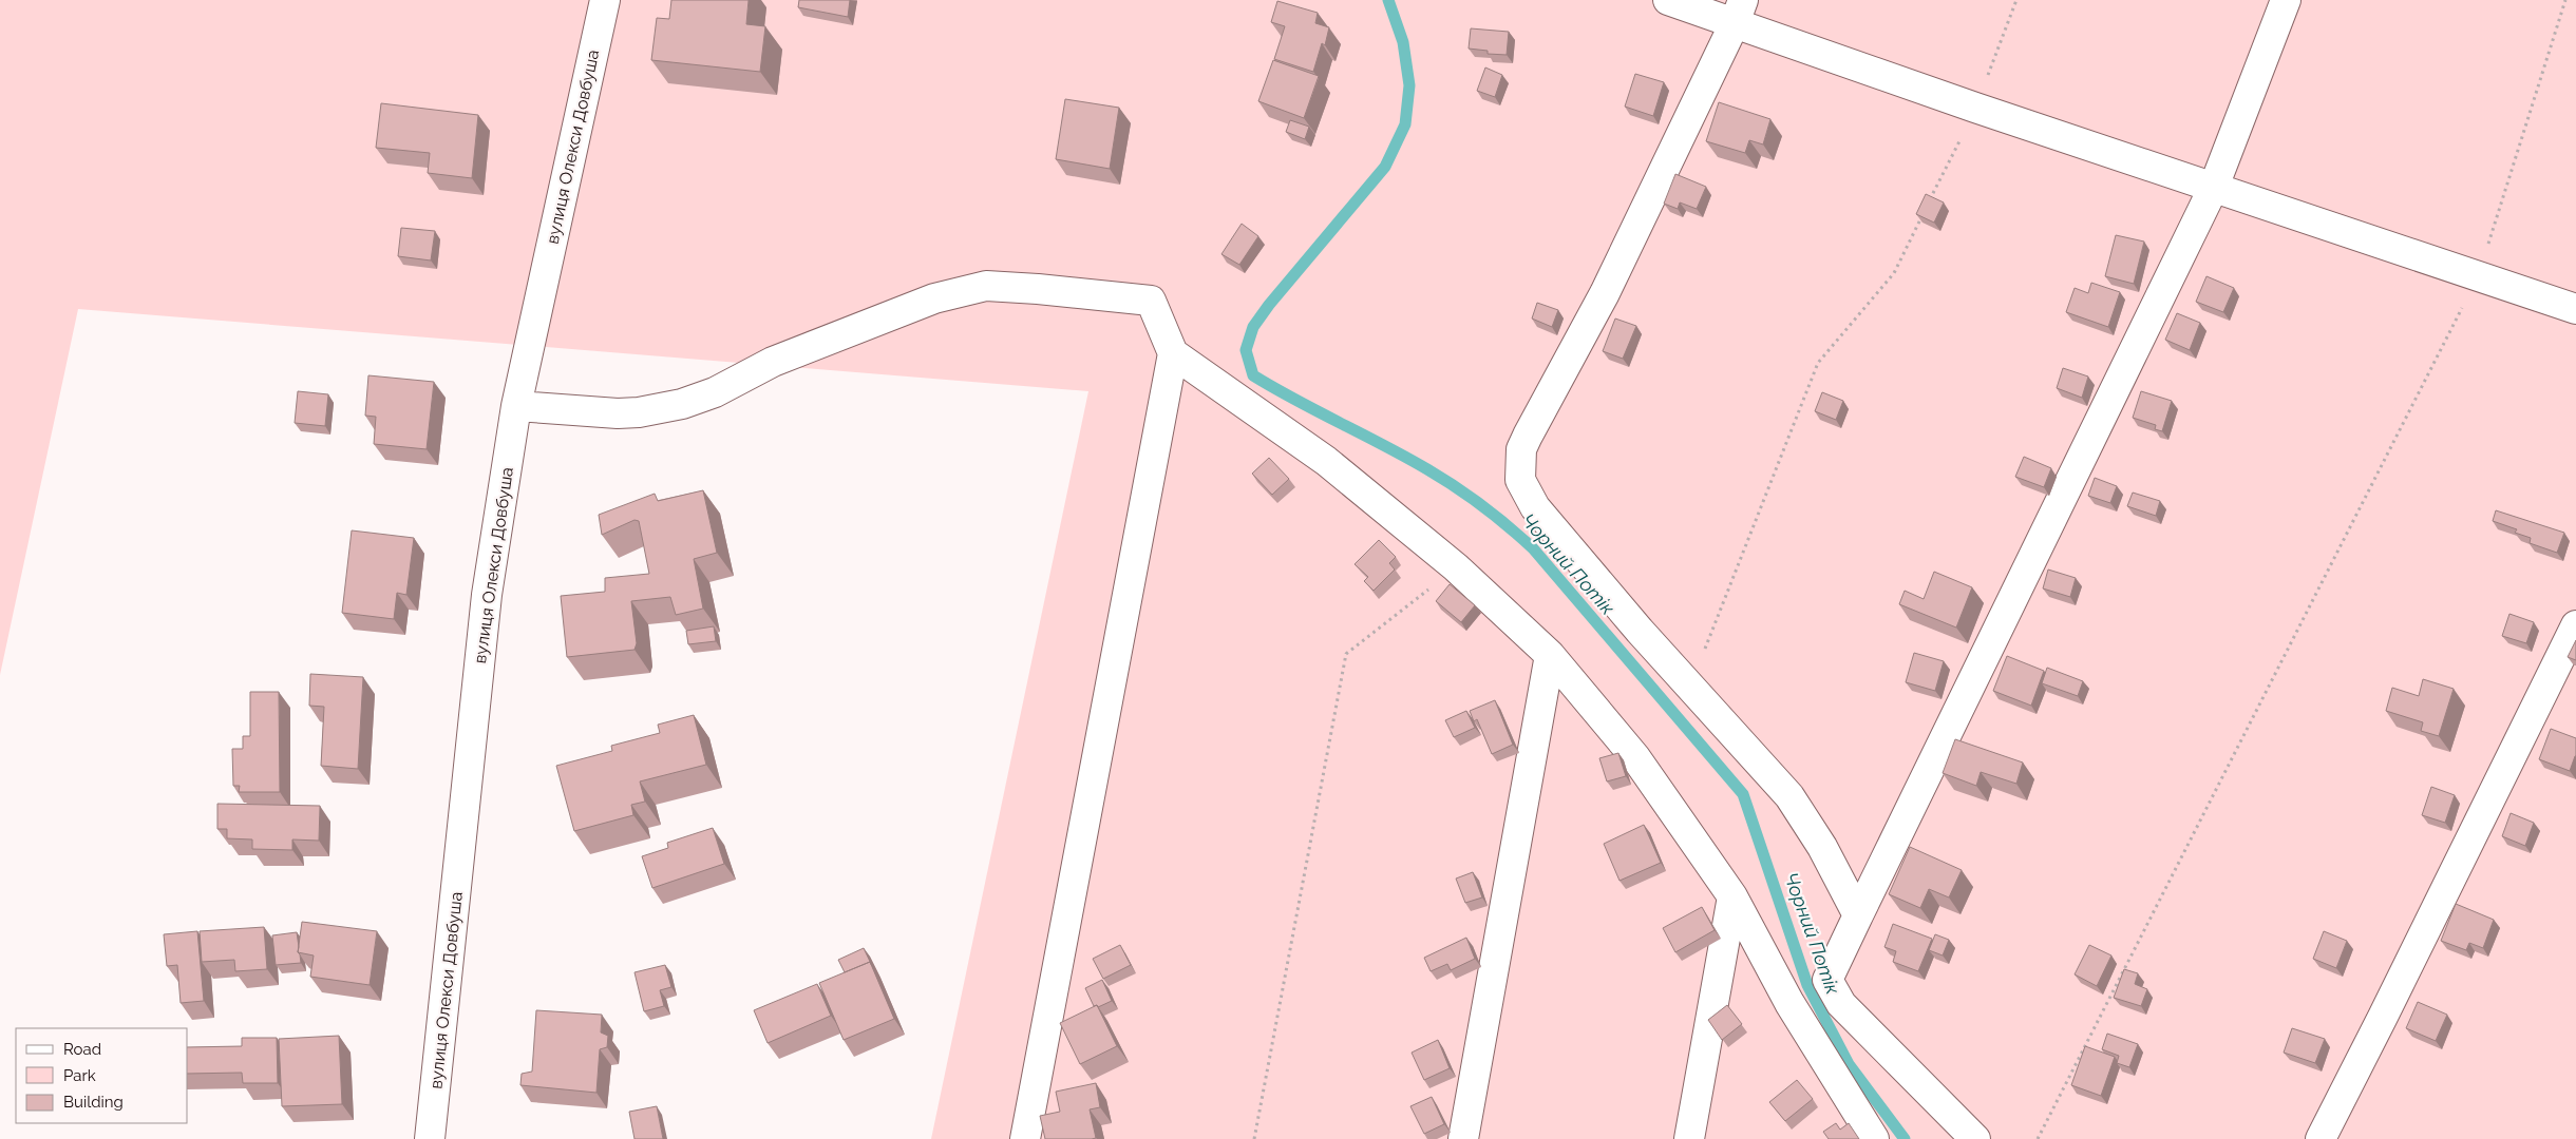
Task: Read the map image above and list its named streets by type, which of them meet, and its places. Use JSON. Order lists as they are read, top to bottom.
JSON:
{
  "streets": {
    "street": ["вулиця Олекси Довбуша"]
  },
  "water": ["Чорний Потік"],
  "legend": ["Road", "Park", "Building"]
}
